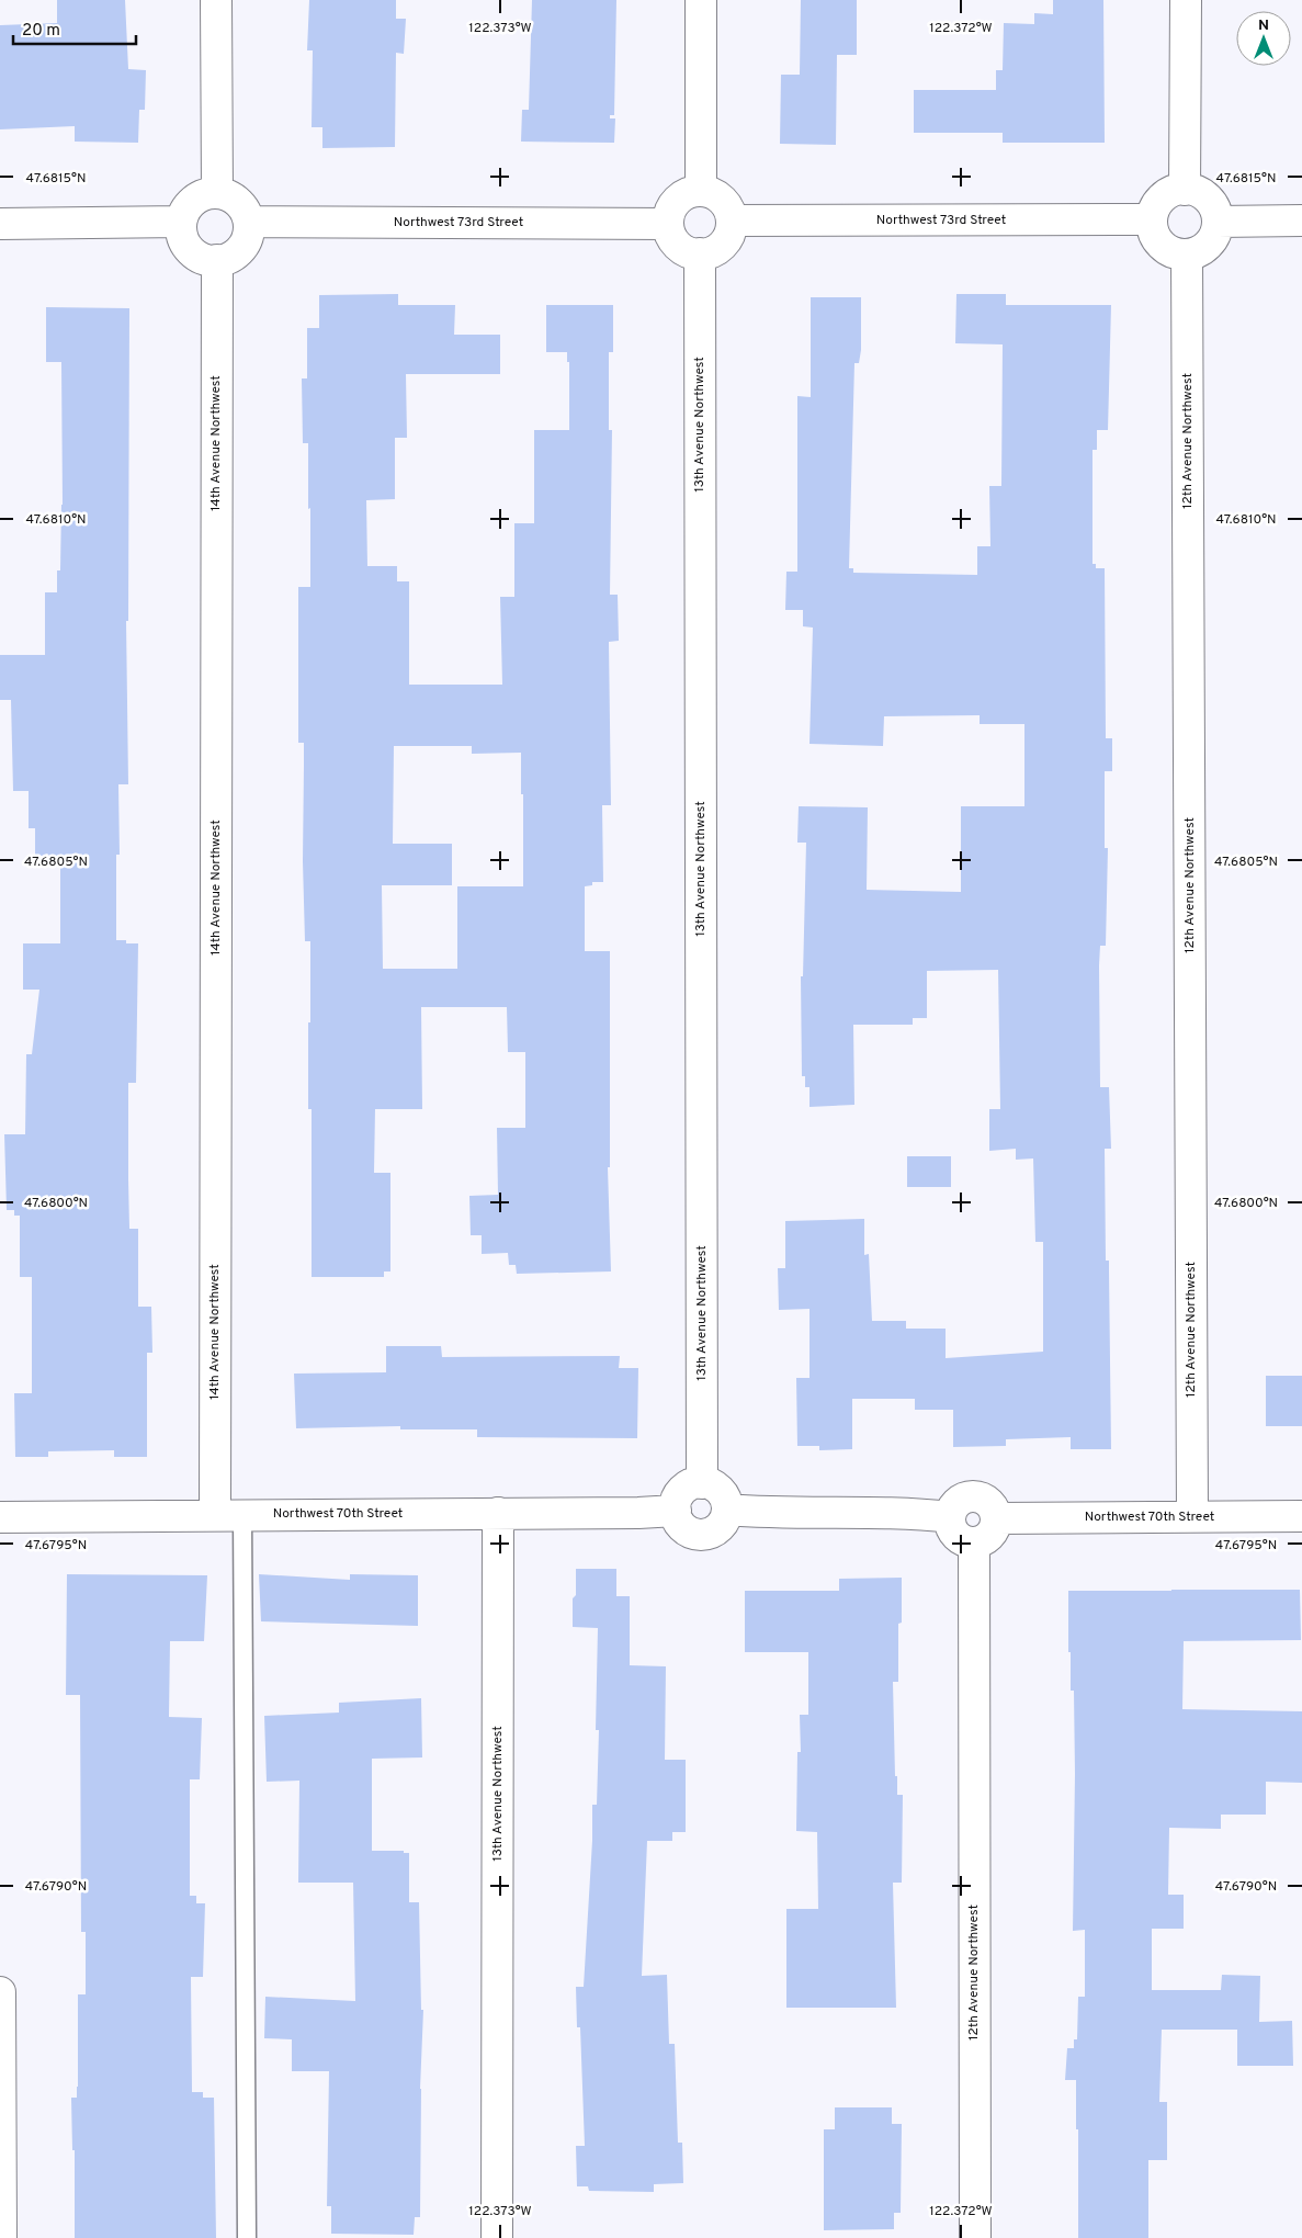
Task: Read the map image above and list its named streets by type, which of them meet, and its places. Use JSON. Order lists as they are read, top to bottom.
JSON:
{
  "streets": {
    "street": [
      "Northwest 73rd Street",
      "13th Avenue Northwest",
      "12th Avenue Northwest",
      "14th Avenue Northwest",
      "Northwest 70th Street"
    ]
  },
  "crossings": [
    ["Northwest 73rd Street", "13th Avenue Northwest"],
    ["Northwest 73rd Street", "12th Avenue Northwest"],
    ["Northwest 73rd Street", "14th Avenue Northwest"],
    ["13th Avenue Northwest", "Northwest 70th Street"],
    ["12th Avenue Northwest", "Northwest 70th Street"],
    ["14th Avenue Northwest", "Northwest 70th Street"]
  ],
  "scale_bar": "20 m",
  "north": "top",
  "coordinates": [
    "122.373°W",
    "122.372°W",
    "47.6815°N",
    "47.6810°N",
    "47.6805°N",
    "47.6800°N",
    "47.6795°N",
    "47.6790°N"
  ]
}
